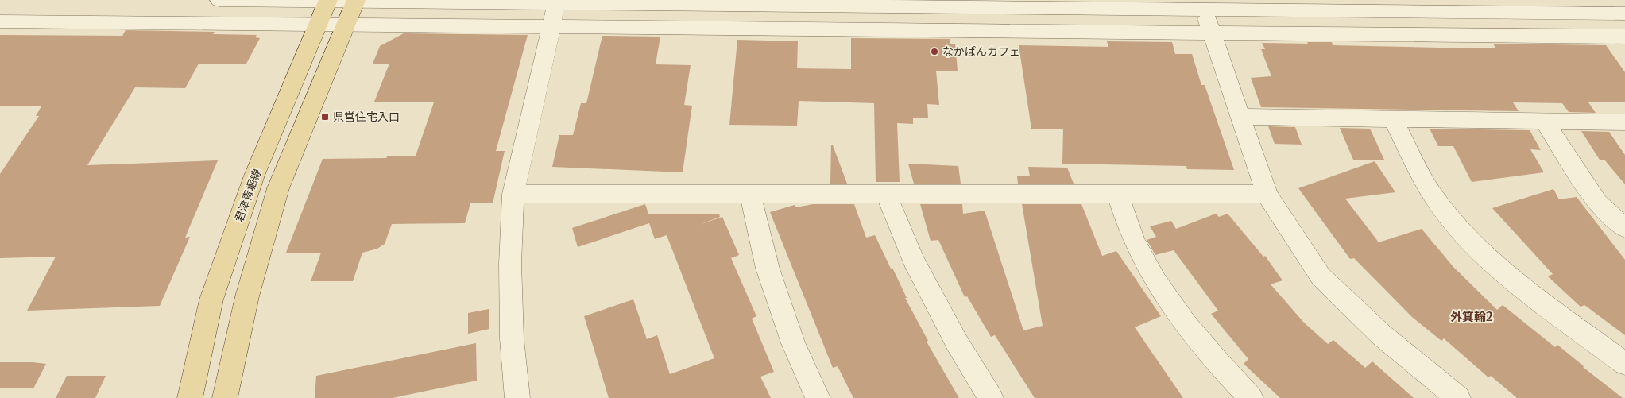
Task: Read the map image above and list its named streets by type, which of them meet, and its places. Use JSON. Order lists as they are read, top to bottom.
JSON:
{
  "streets": {
    "main road": ["君津青堀線"]
  },
  "districts": ["外箕輪2"],
  "places": {
    "other": ["なかぱんカフェ"],
    "transit": ["県営住宅入口"]
  }
}
